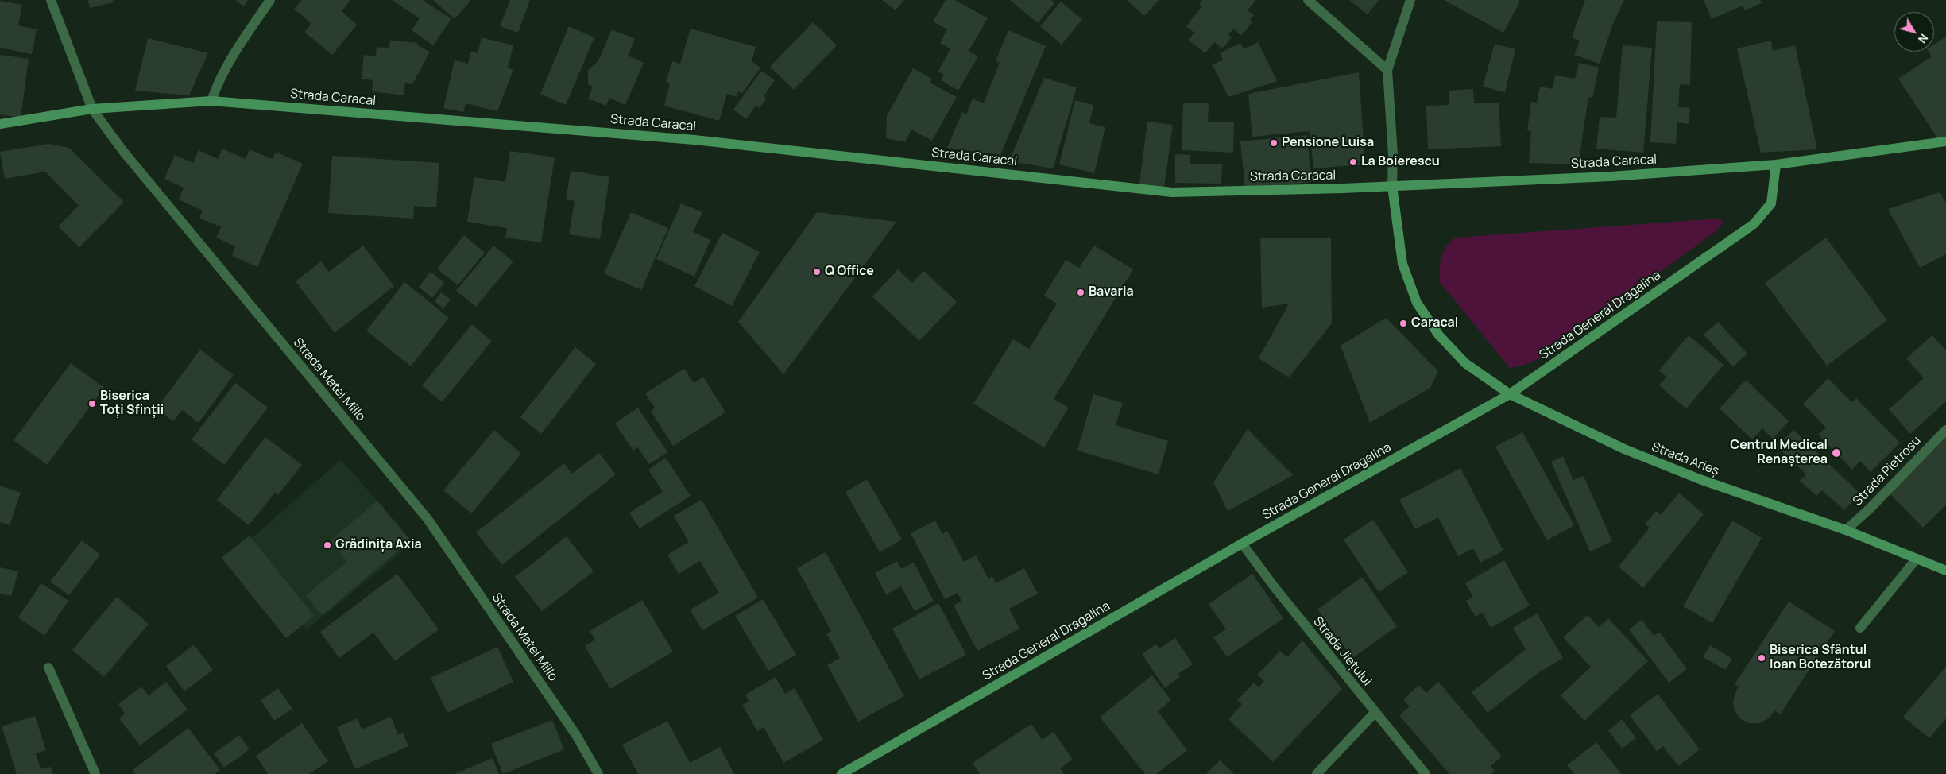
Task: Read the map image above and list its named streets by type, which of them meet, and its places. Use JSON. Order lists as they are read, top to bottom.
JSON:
{
  "streets": {
    "main road": ["Strada Caracal", "Strada General Dragalina", "Strada Arieș"],
    "street": ["Strada Matei Millo", "Strada Pietrosu", "Strada Jiețului"]
  },
  "crossings": [
    ["Strada Caracal", "Strada General Dragalina"],
    ["Strada Caracal", "Strada Matei Millo"],
    ["Strada Caracal", "Strada Arieș"],
    ["Strada General Dragalina", "Strada Arieș"],
    ["Strada General Dragalina", "Strada Jiețului"],
    ["Strada Arieș", "Strada Pietrosu"]
  ],
  "places": [
    "Pensione Luisa",
    "La Boierescu",
    "Q Office",
    "Bavaria",
    "Caracal",
    "Biserica Toți Sfinții",
    "Centrul Medical Renașterea",
    "Grădinița Axia",
    "Biserica Sfântul Ioan Botezătorul"
  ],
  "north": "bottom right"
}
